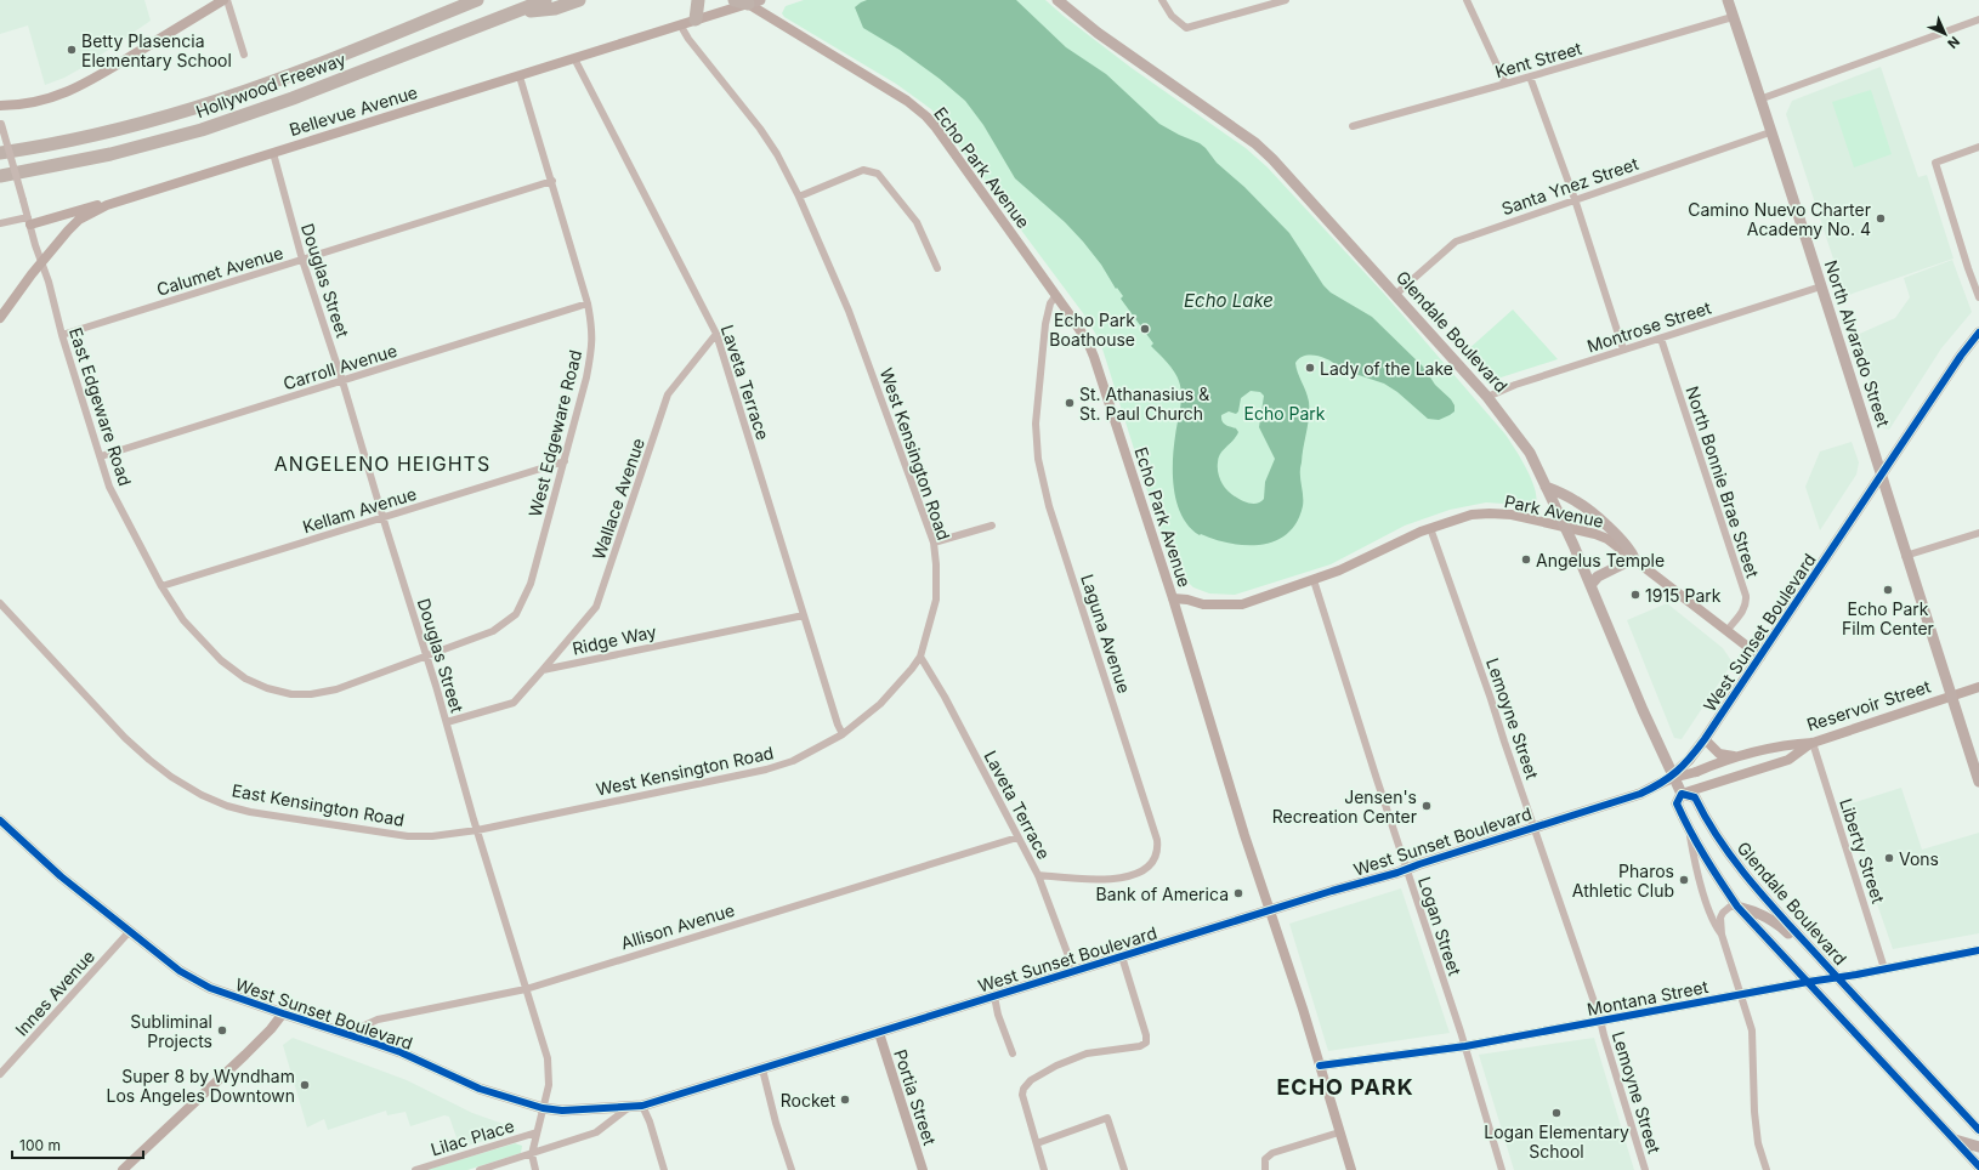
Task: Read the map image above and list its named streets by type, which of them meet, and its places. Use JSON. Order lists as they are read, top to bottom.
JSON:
{
  "streets": {
    "highway": ["Hollywood Freeway"],
    "main road": ["Glendale Boulevard", "North Alvarado Street", "West Sunset Boulevard"],
    "street": [
      "Kent Street",
      "Bellevue Avenue",
      "Echo Park Avenue",
      "Santa Ynez Street",
      "Calumet Avenue",
      "Douglas Street",
      "Montrose Street",
      "Carroll Avenue",
      "Laveta Terrace",
      "East Edgeware Road",
      "West Edgeware Road",
      "West Kensington Road",
      "North Bonnie Brae Street",
      "Wallace Avenue",
      "Kellam Avenue",
      "Park Avenue",
      "Laguna Avenue",
      "Ridge Way",
      "Reservoir Street",
      "Lemoyne Street",
      "East Kensington Road",
      "Liberty Street",
      "Allison Avenue",
      "Logan Street",
      "Innes Avenue",
      "Montana Street",
      "Portia Street",
      "Lilac Place"
    ]
  },
  "crossings": [
    ["Kent Street", "North Alvarado Street"],
    ["Bellevue Avenue", "Echo Park Avenue"],
    ["Bellevue Avenue", "Douglas Street"],
    ["Bellevue Avenue", "Laveta Terrace"],
    ["Bellevue Avenue", "East Edgeware Road"],
    ["Bellevue Avenue", "West Edgeware Road"],
    ["Bellevue Avenue", "West Kensington Road"],
    ["Echo Park Avenue", "Park Avenue"],
    ["Echo Park Avenue", "West Sunset Boulevard"],
    ["Echo Park Avenue", "Laguna Avenue"],
    ["Echo Park Avenue", "Montana Street"],
    ["Santa Ynez Street", "Glendale Boulevard"],
    ["Santa Ynez Street", "North Alvarado Street"],
    ["Calumet Avenue", "Douglas Street"],
    ["Calumet Avenue", "East Edgeware Road"],
    ["Calumet Avenue", "West Edgeware Road"],
    ["Douglas Street", "Carroll Avenue"],
    ["Douglas Street", "East Edgeware Road"],
    ["Douglas Street", "West Edgeware Road"],
    ["Douglas Street", "West Kensington Road"],
    ["Douglas Street", "Kellam Avenue"],
    ["Douglas Street", "West Sunset Boulevard"],
    ["Douglas Street", "East Kensington Road"],
    ["Douglas Street", "Allison Avenue"],
    ["Douglas Street", "Lilac Place"],
    ["Montrose Street", "Glendale Boulevard"],
    ["Montrose Street", "North Alvarado Street"],
    ["Montrose Street", "North Bonnie Brae Street"],
    ["Glendale Boulevard", "Park Avenue"],
    ["Glendale Boulevard", "Montana Street"],
    ["North Alvarado Street", "West Sunset Boulevard"],
    ["North Alvarado Street", "Reservoir Street"],
    ["Carroll Avenue", "East Edgeware Road"],
    ["Carroll Avenue", "West Edgeware Road"],
    ["Laveta Terrace", "West Kensington Road"],
    ["Laveta Terrace", "Wallace Avenue"],
    ["Laveta Terrace", "West Sunset Boulevard"],
    ["Laveta Terrace", "Laguna Avenue"],
    ["Laveta Terrace", "Ridge Way"],
    ["Laveta Terrace", "Allison Avenue"],
    ["East Edgeware Road", "West Edgeware Road"],
    ["East Edgeware Road", "Kellam Avenue"],
    ["West Edgeware Road", "Kellam Avenue"],
    ["West Kensington Road", "East Kensington Road"],
    ["North Bonnie Brae Street", "Park Avenue"],
    ["Wallace Avenue", "Ridge Way"],
    ["Park Avenue", "West Sunset Boulevard"],
    ["Park Avenue", "Lemoyne Street"],
    ["Park Avenue", "Logan Street"],
    ["West Sunset Boulevard", "Reservoir Street"],
    ["West Sunset Boulevard", "Lemoyne Street"],
    ["West Sunset Boulevard", "Allison Avenue"],
    ["West Sunset Boulevard", "Logan Street"],
    ["West Sunset Boulevard", "Innes Avenue"],
    ["West Sunset Boulevard", "Portia Street"],
    ["Reservoir Street", "Liberty Street"],
    ["Lemoyne Street", "Montana Street"],
    ["Liberty Street", "Montana Street"],
    ["Logan Street", "Montana Street"]
  ],
  "districts": ["ANGELENO HEIGHTS", "ECHO PARK"],
  "water": ["Echo Lake"],
  "parks": ["Echo Park"],
  "places": [
    "Betty Plasencia Elementary School",
    "Camino Nuevo Charter Academy No. 4",
    "Echo Park Boathouse",
    "Lady of the Lake",
    "St. Athanasius & St. Paul Church",
    "Angelus Temple",
    "Echo Park Film Center",
    "1915 Park",
    "Jensen's Recreation Center",
    "Vons",
    "Pharos Athletic Club",
    "Bank of America",
    "Subliminal Projects",
    "Super 8 by Wyndham Los Angeles Downtown",
    "Rocket",
    "Logan Elementary School"
  ],
  "scale_bar": "100 m",
  "north": "bottom right"
}
